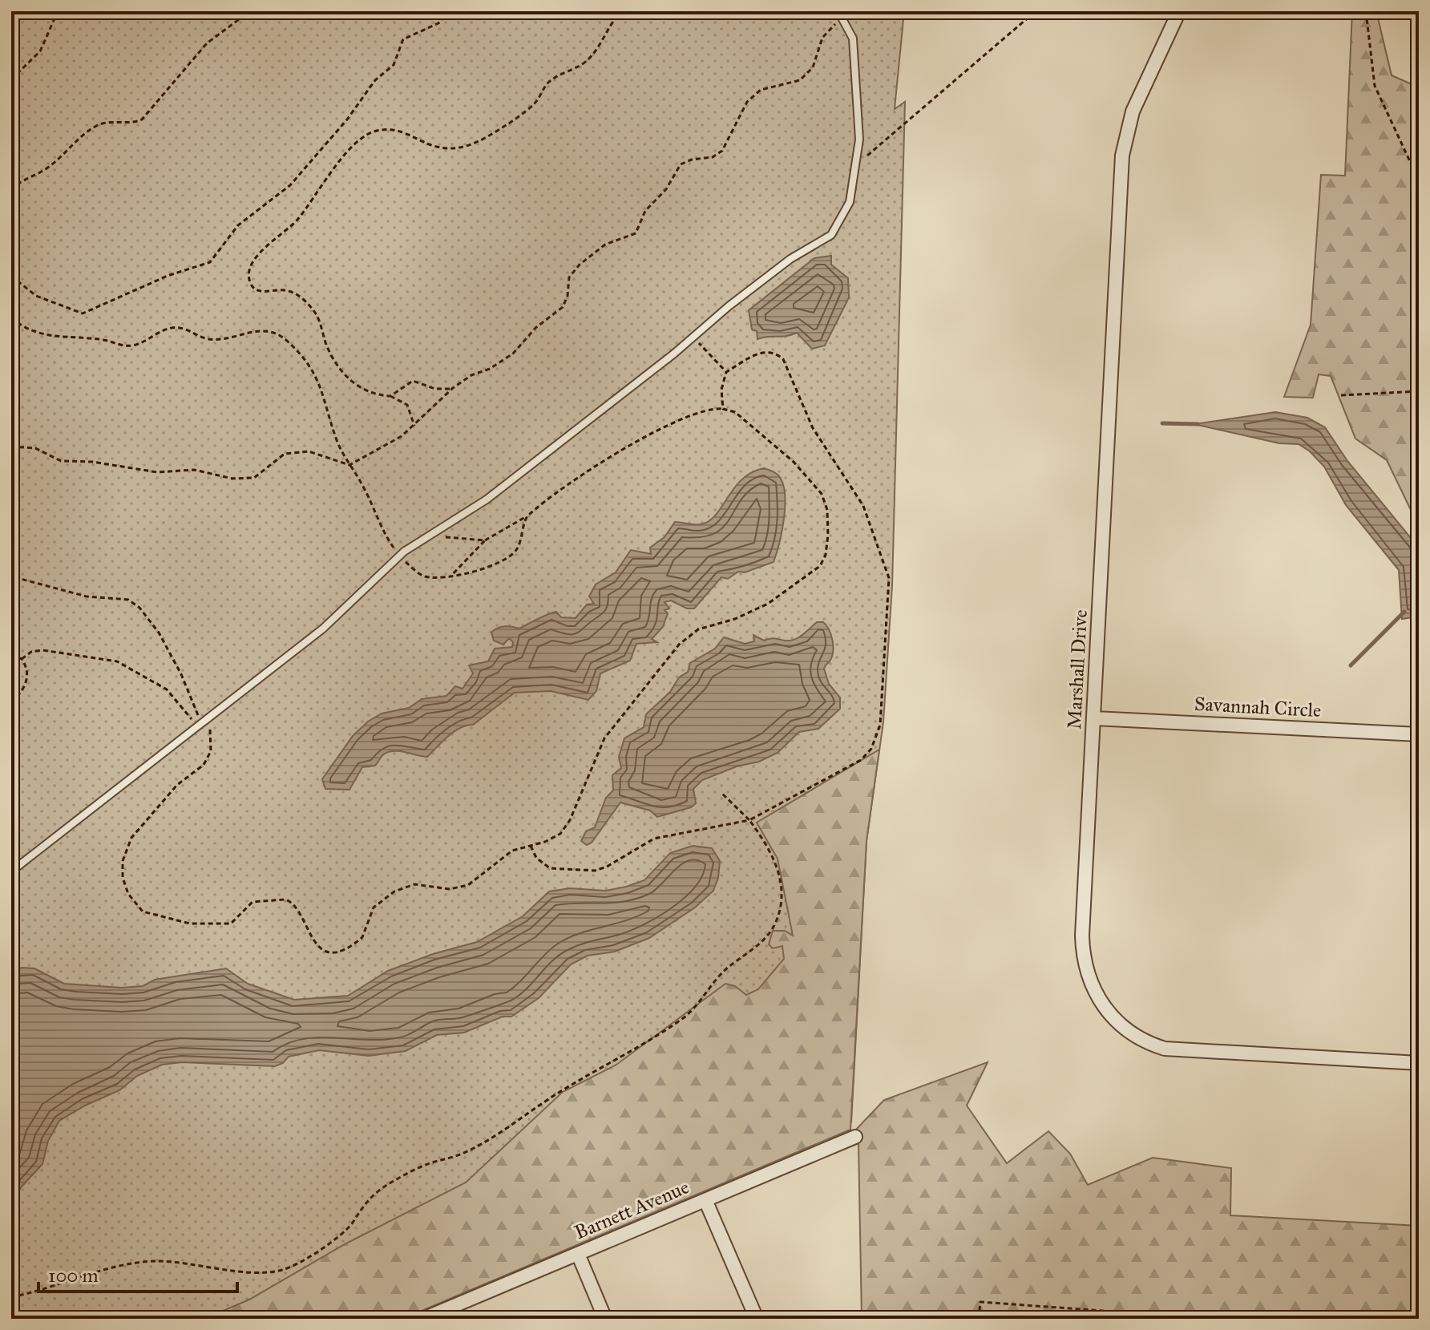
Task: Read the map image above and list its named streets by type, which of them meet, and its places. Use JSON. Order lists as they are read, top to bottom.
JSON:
{
  "streets": {
    "street": ["Marshall Drive", "Savannah Circle", "Barnett Avenue"]
  },
  "crossings": [
    ["Marshall Drive", "Savannah Circle"]
  ],
  "scale_bar": "100 m"
}
